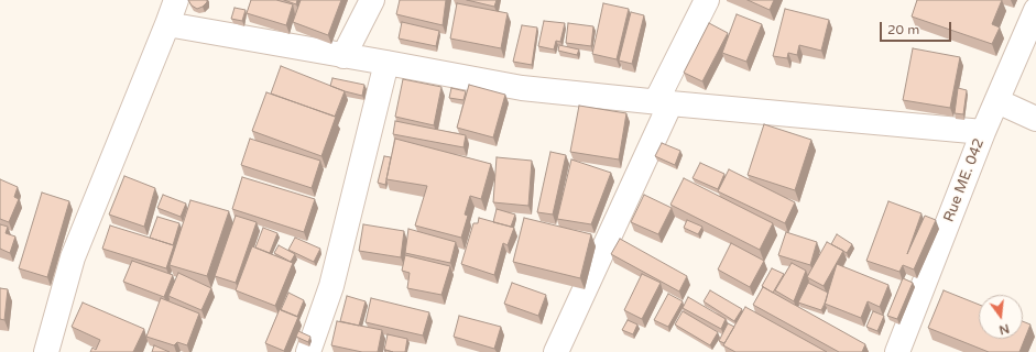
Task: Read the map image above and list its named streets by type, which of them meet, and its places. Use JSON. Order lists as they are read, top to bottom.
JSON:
{
  "streets": {
    "street": ["Rue ME. 042"]
  },
  "scale_bar": "20 m",
  "north": "bottom"
}
